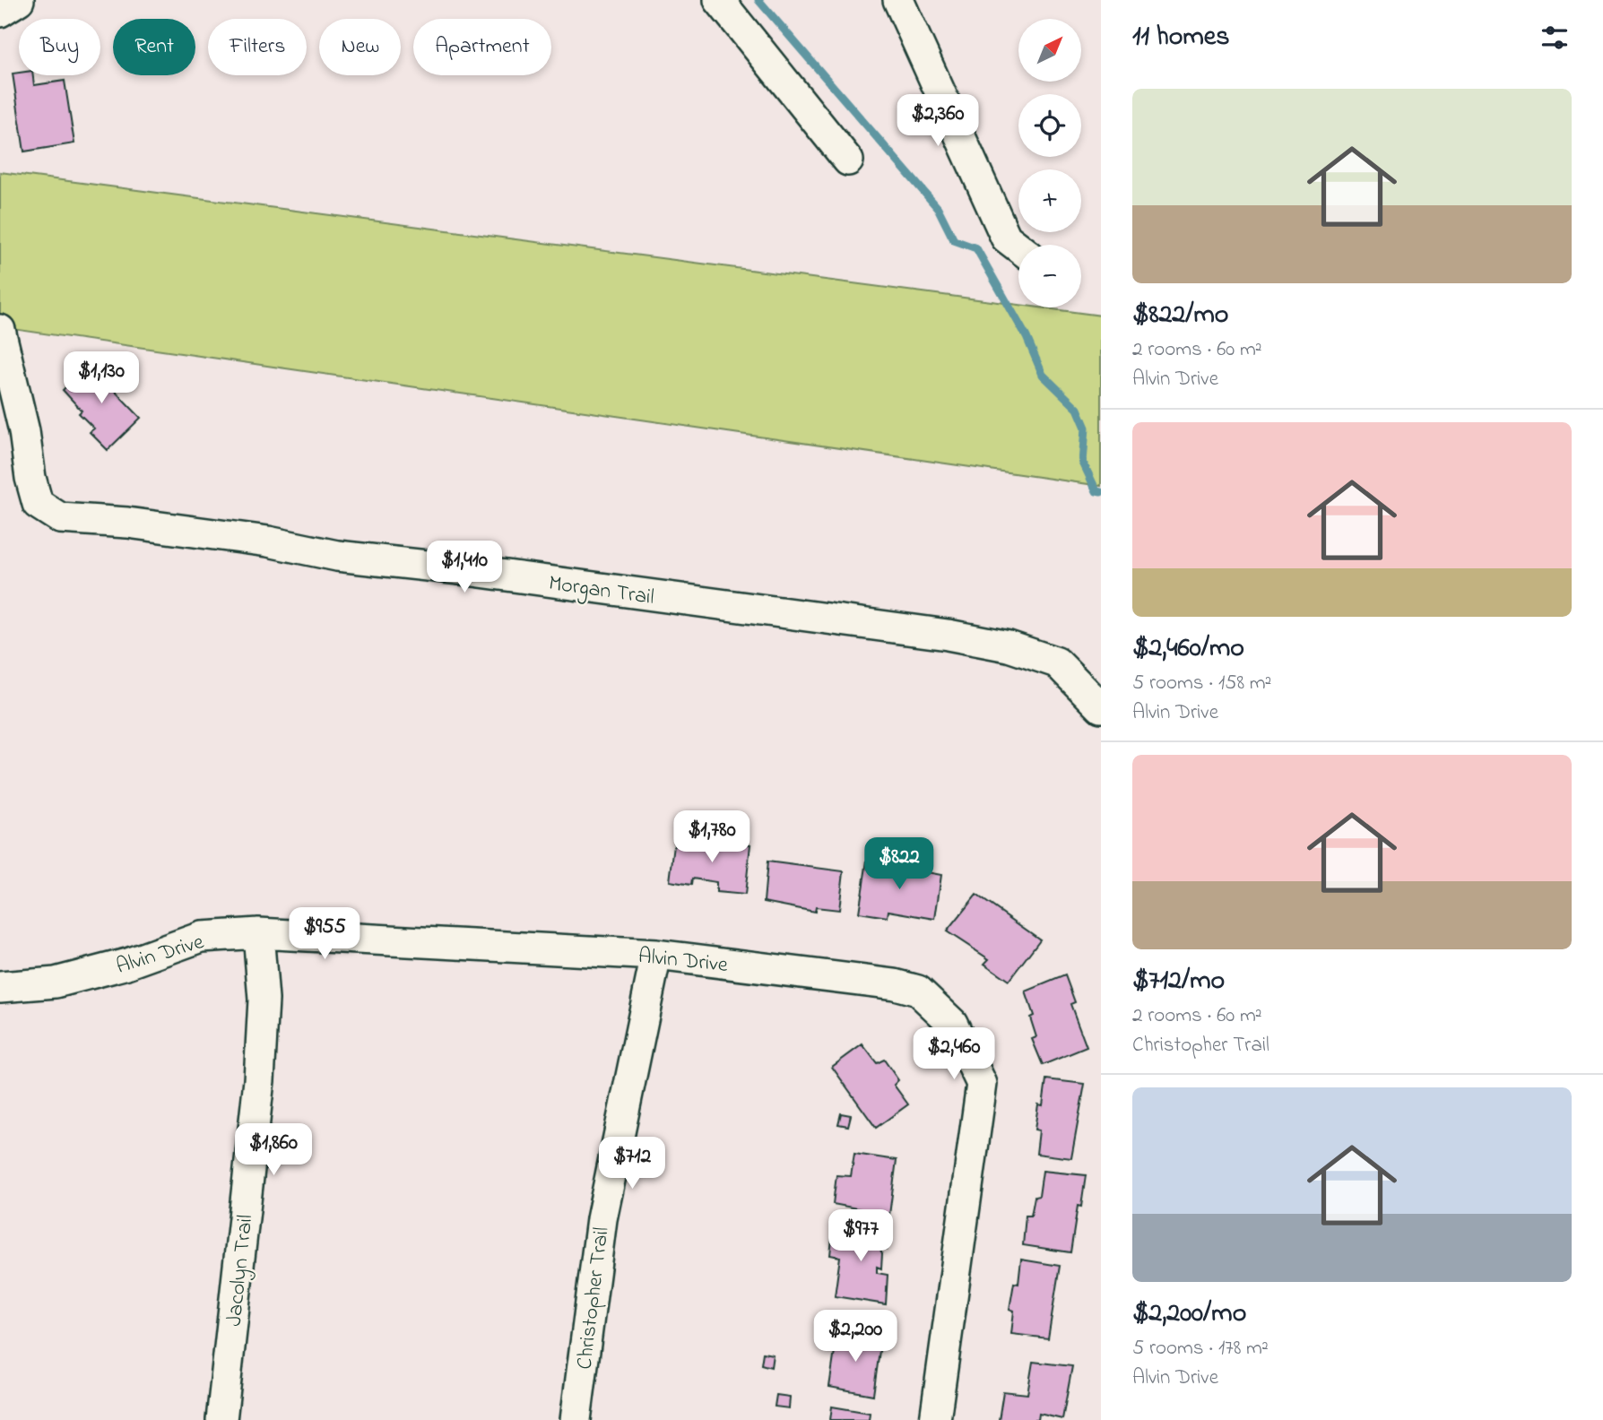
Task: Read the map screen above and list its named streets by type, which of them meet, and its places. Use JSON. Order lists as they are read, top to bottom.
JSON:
{
  "streets": {
    "street": [
      "Morgan Trail",
      "Alvin Drive",
      "Jacolyn Trail",
      "Christopher Trail"
    ]
  },
  "crossings": [
    ["Alvin Drive", "Jacolyn Trail"],
    ["Alvin Drive", "Christopher Trail"]
  ],
  "north": "top right",
  "page": {
    "heading": "11 homes",
    "map_buttons": ["+", "−"],
    "chip": [
      "Buy",
      "Rent",
      "Filters",
      "New",
      "Apartment"
    ],
    "list": [
      {
        "name": "$822/mo",
        "note": "2 rooms · 60 m² · Alvin Drive"
      },
      {
        "name": "$2,460/mo",
        "note": "5 rooms · 158 m² · Alvin Drive"
      },
      {
        "name": "$712/mo",
        "note": "2 rooms · 60 m² · Christopher Trail"
      },
      {
        "name": "$2,200/mo",
        "note": "5 rooms · 178 m² · Alvin Drive"
      }
    ],
    "price": [
      "$2,360",
      "$1,130",
      "$1,410",
      "$1,780",
      "$822",
      "$955",
      "$2,460",
      "$1,860",
      "$712",
      "$977",
      "$2,200"
    ]
  }
}
